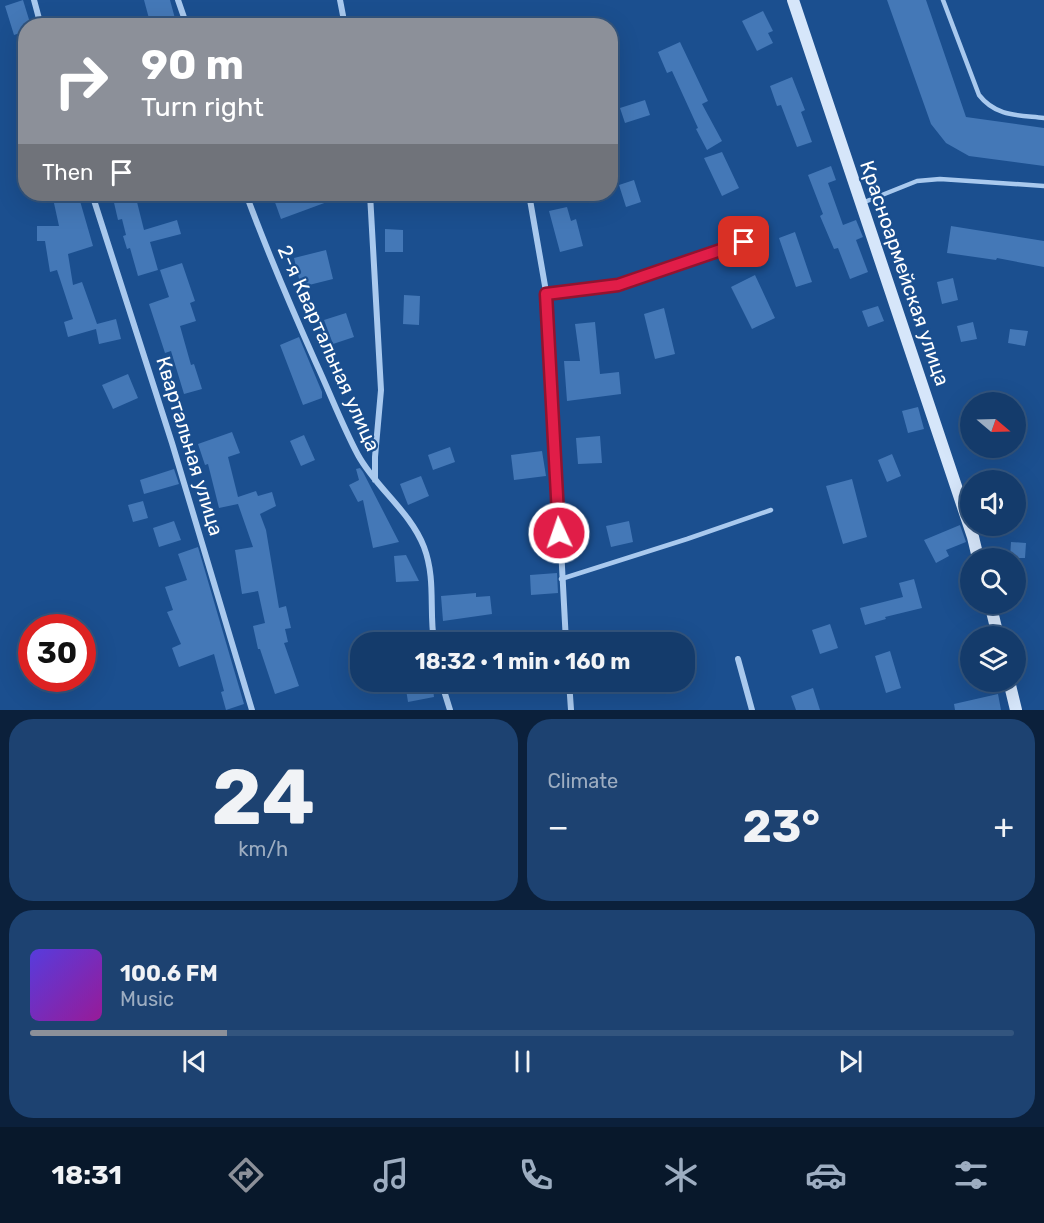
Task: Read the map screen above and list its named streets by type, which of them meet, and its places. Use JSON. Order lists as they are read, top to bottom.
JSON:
{
  "streets": {
    "street": ["Красноармейская улица", "2-я Квартальная улица", "Квартальная улица"]
  },
  "north": "right",
  "page": {
    "turn": ["90 m", "Turn right"],
    "then": "Then",
    "limit": "30",
    "trip": "18:32 · 1 min · 160 m",
    "tile": [
      ["24", "km/h"],
      "Climate"
    ],
    "heat": ["−", "23°", "+"],
    "song": ["100.6 FM", "Music"],
    "tabs": "18:31"
  }
}
